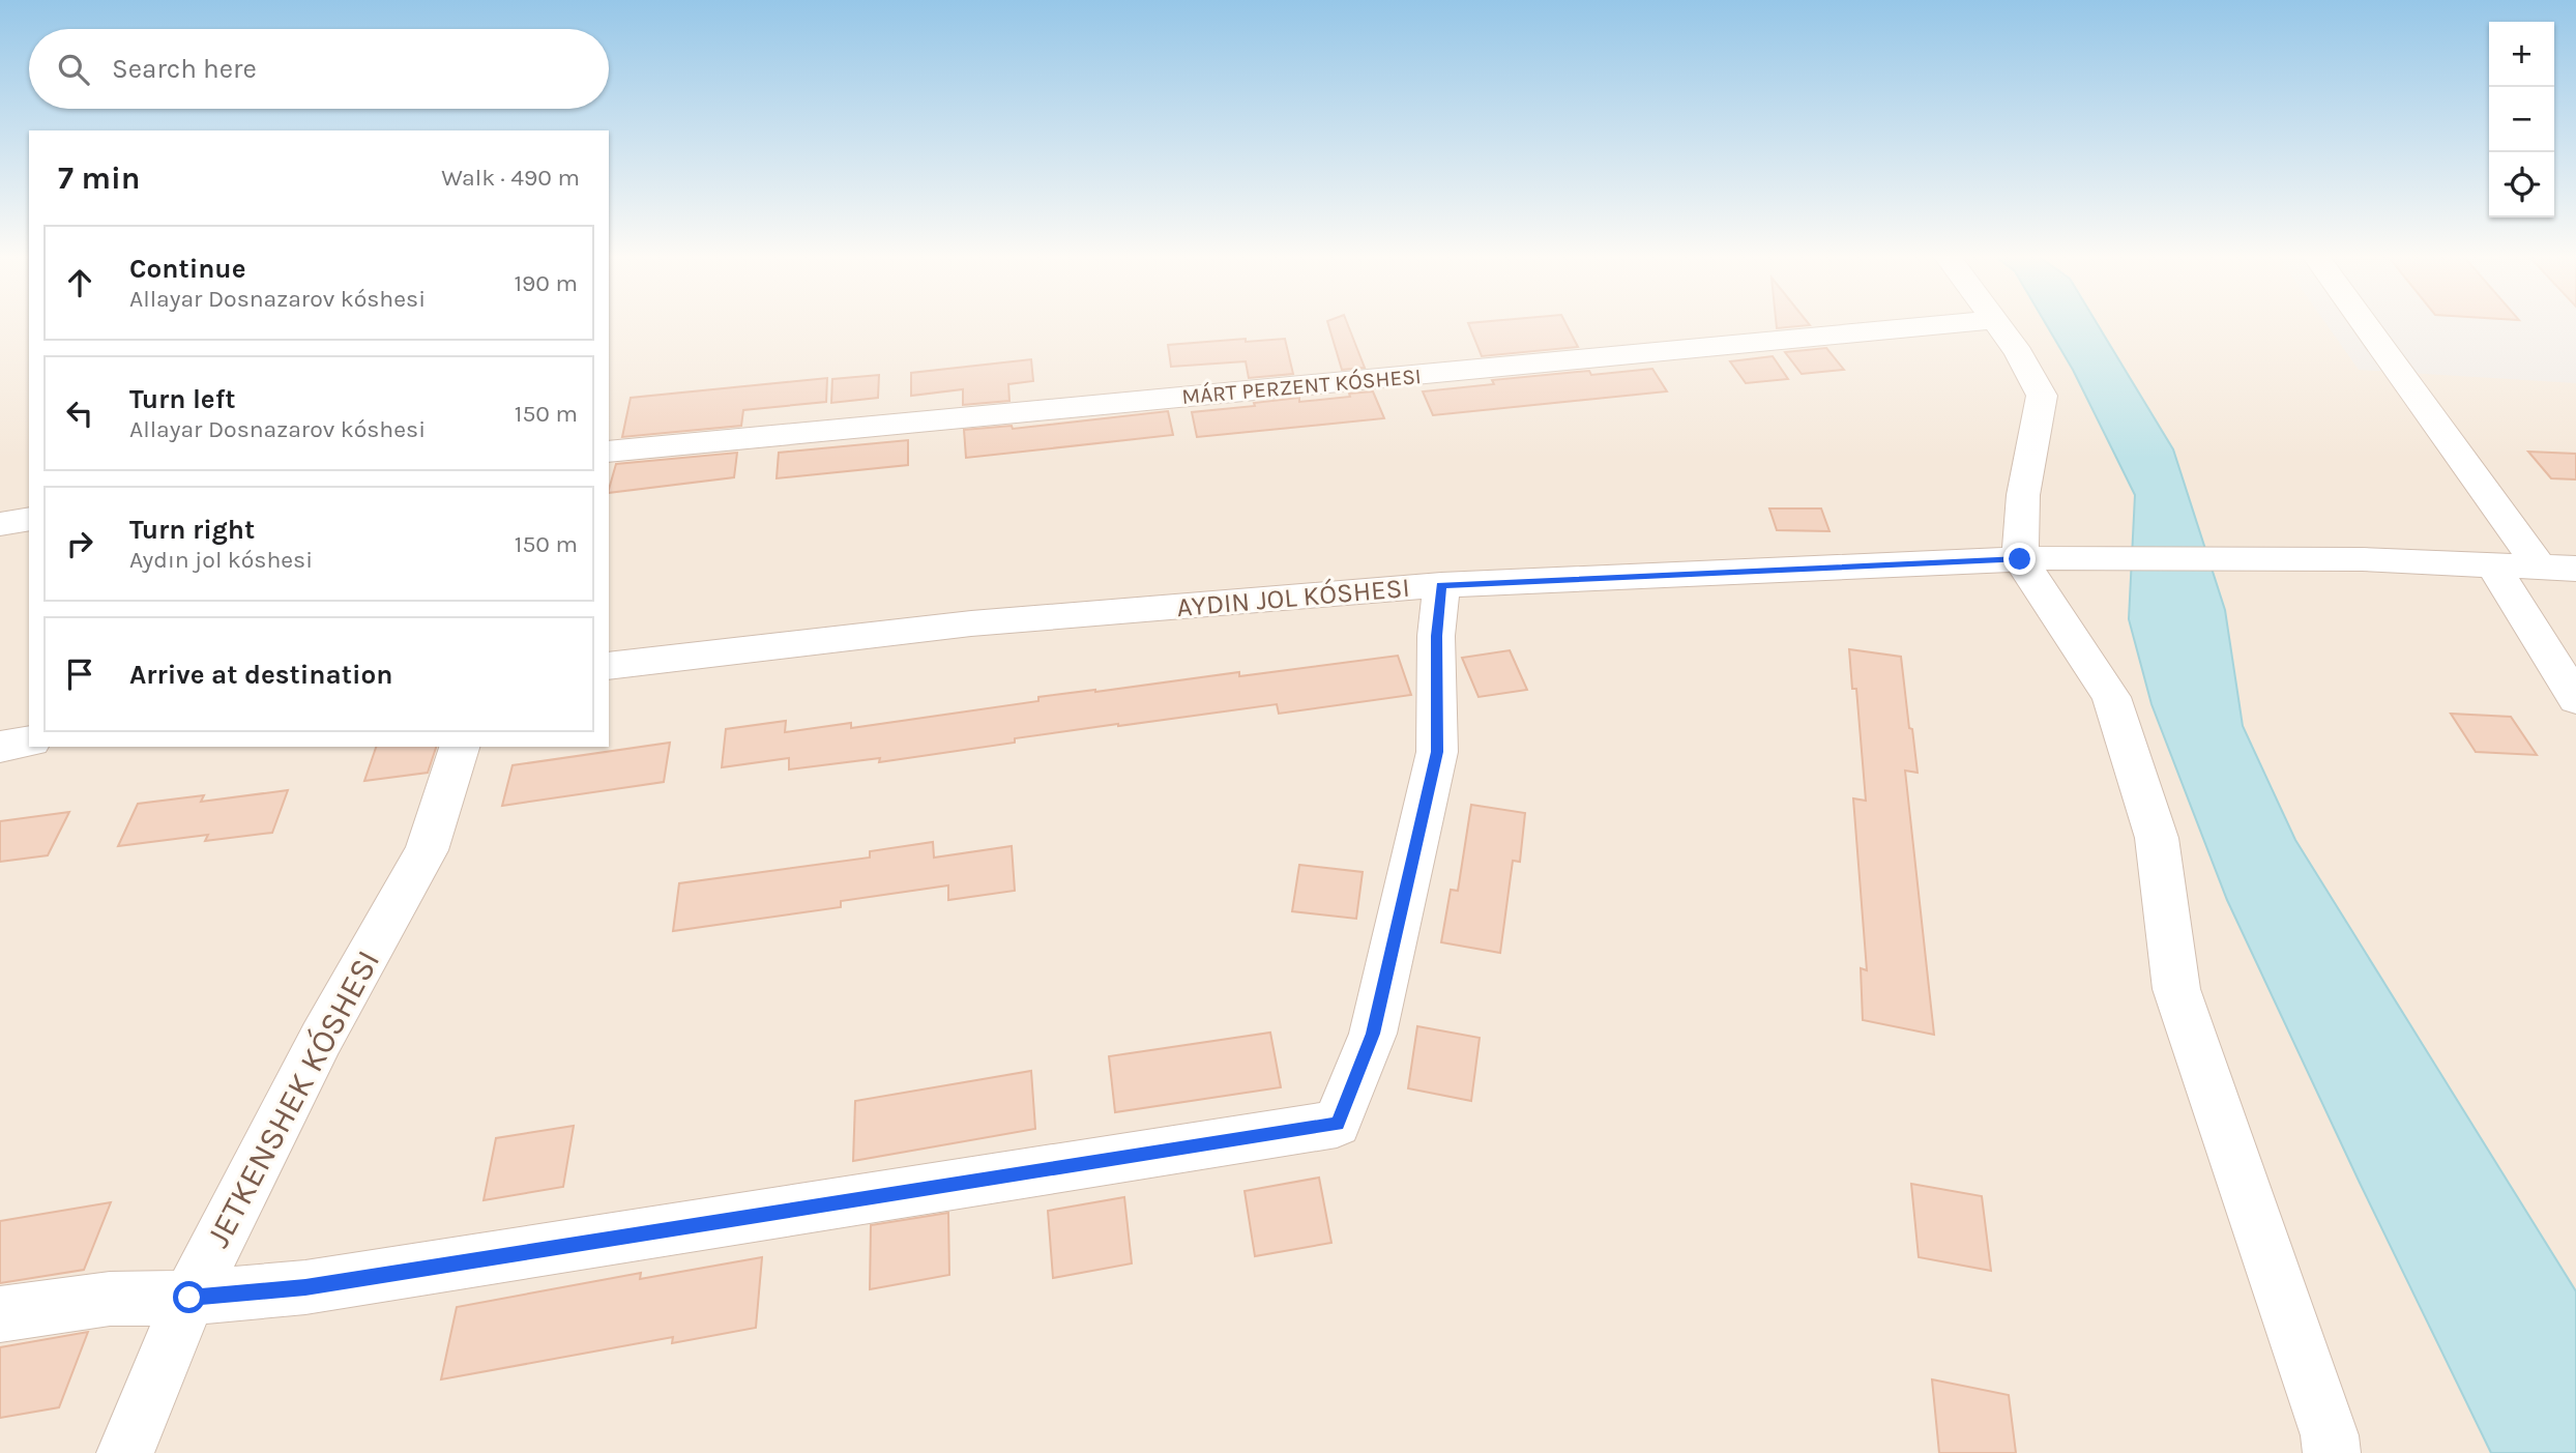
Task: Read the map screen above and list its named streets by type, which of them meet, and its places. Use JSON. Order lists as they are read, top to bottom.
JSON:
{
  "streets": {
    "street": ["MÁRT PERZENT KÓSHESI", "JETKENSHEK KÓSHESI"]
  },
  "page": {
    "map_buttons": ["+", "−"],
    "search": "Search here",
    "heading": ["7 min", "Walk · 490 m"],
    "list": [
      ["Continue", "Allayar Dosnazarov kóshesi", "190 m"],
      ["Turn left", "Allayar Dosnazarov kóshesi", "150 m"],
      ["Turn right", "Aydın jol kóshesi", "150 m"],
      "Arrive at destination"
    ]
  }
}
